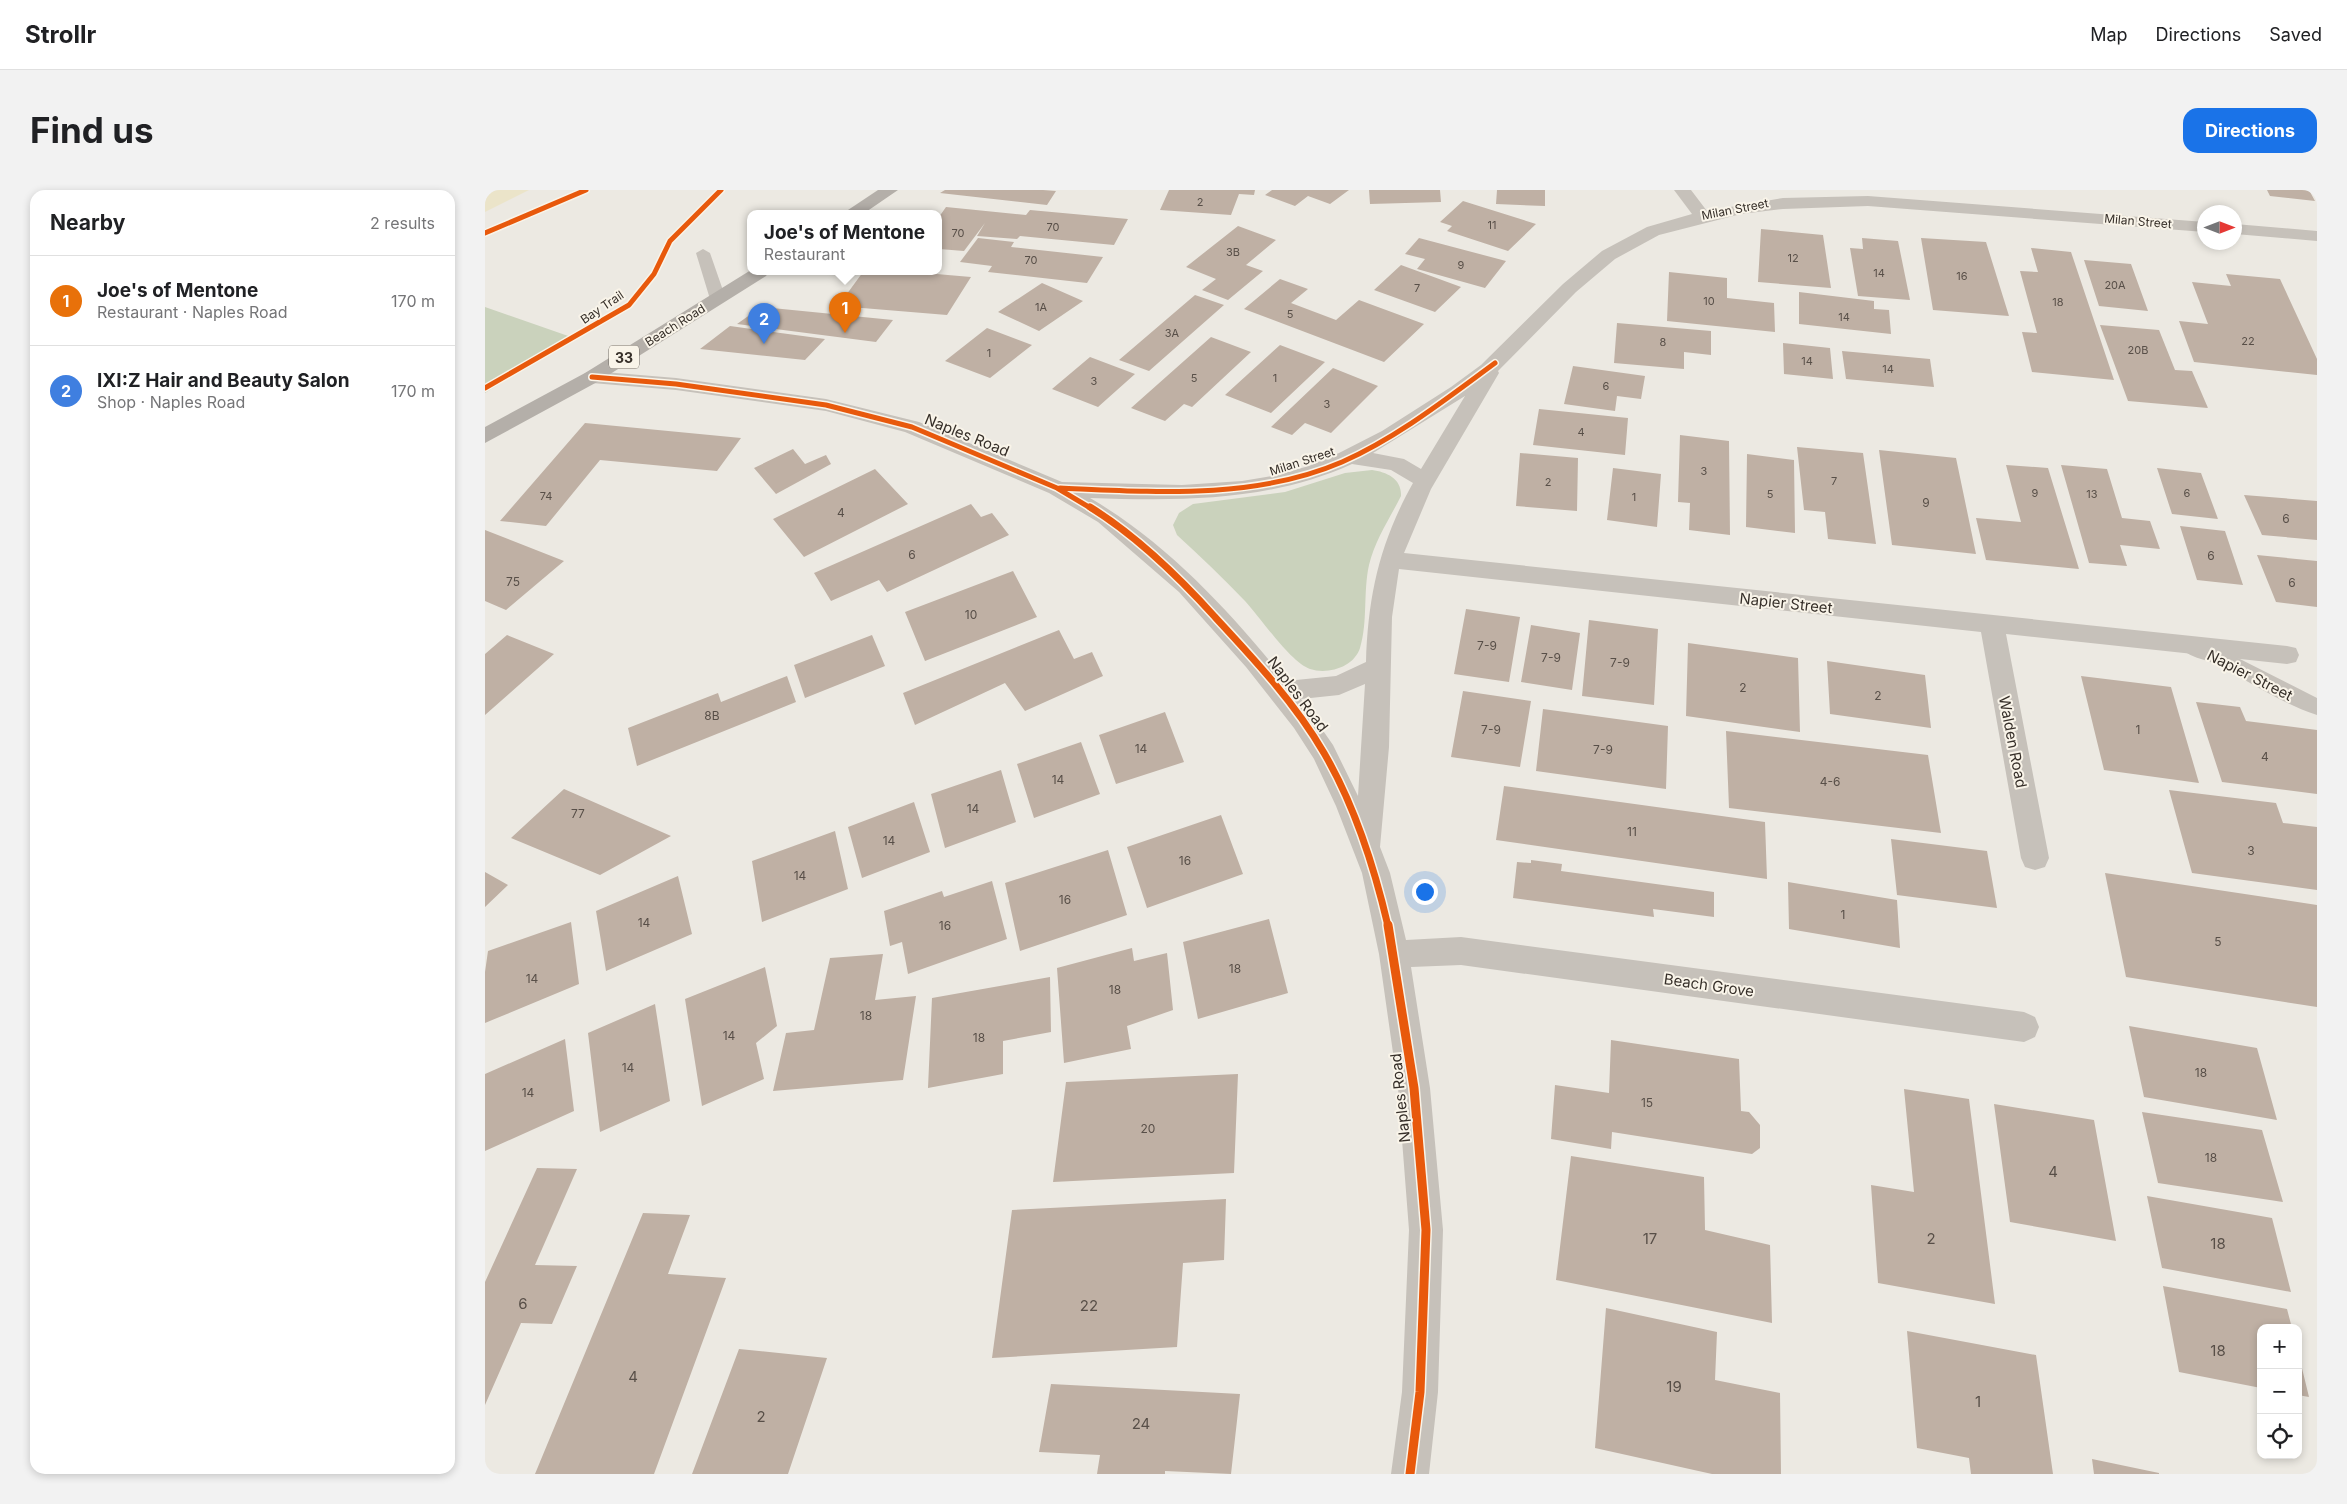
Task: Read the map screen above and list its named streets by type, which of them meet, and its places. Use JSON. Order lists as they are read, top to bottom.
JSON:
{
  "streets": {
    "main road": ["Beach Road", "33"],
    "street": [
      "Milan Street",
      "Naples Road",
      "Napier Street",
      "Walden Road",
      "Beach Grove"
    ],
    "cycle path": ["Bay Trail"]
  },
  "crossings": [
    ["Milan Street", "Naples Road"],
    ["Milan Street", "Napier Street"],
    ["Beach Road", "Naples Road"],
    ["Naples Road", "Beach Grove"],
    ["Napier Street", "Walden Road"]
  ],
  "house_numbers": [
    "2",
    "11",
    "70",
    "70",
    "3B",
    "12",
    "70",
    "9",
    "14",
    "16",
    "20A",
    "7",
    "10",
    "18",
    "1A",
    "5",
    "14",
    "3A",
    "22",
    "8",
    "20B",
    "1",
    "14",
    "14",
    "5",
    "1",
    "3",
    "6",
    "3",
    "4",
    "3",
    "7",
    "2",
    "9",
    "6",
    "5",
    "13",
    "74",
    "1",
    "9",
    "4",
    "6",
    "6",
    "6",
    "75",
    "6",
    "10",
    "7-9",
    "7-9",
    "7-9",
    "2",
    "2",
    "8B",
    "7-9",
    "1",
    "14",
    "7-9",
    "4",
    "14",
    "4-6",
    "14",
    "77",
    "11",
    "14",
    "3",
    "16",
    "14",
    "16",
    "1",
    "14",
    "16",
    "5",
    "18",
    "14",
    "18",
    "18",
    "14",
    "18",
    "14",
    "18",
    "14",
    "15",
    "20",
    "18",
    "4",
    "17",
    "2",
    "18",
    "6",
    "22",
    "18",
    "4",
    "19",
    "1",
    "2",
    "24"
  ],
  "north": "right",
  "page": {
    "header": "Strollr",
    "nav": ["Map", "Directions", "Saved"],
    "buttons": "Directions",
    "title": "Find us",
    "heading": ["Nearby", "2 results"],
    "popup": ["Joe's of Mentone", "Restaurant"],
    "list": [
      {
        "mark": "1",
        "name": "Joe's of Mentone",
        "note": "Restaurant · Naples Road",
        "value": "170 m"
      },
      {
        "mark": "2",
        "name": "IXI:Z Hair and Beauty Salon",
        "note": "Shop · Naples Road",
        "value": "170 m"
      }
    ],
    "pins": ["1", "2"],
    "map_buttons": ["+", "−"]
  }
}
